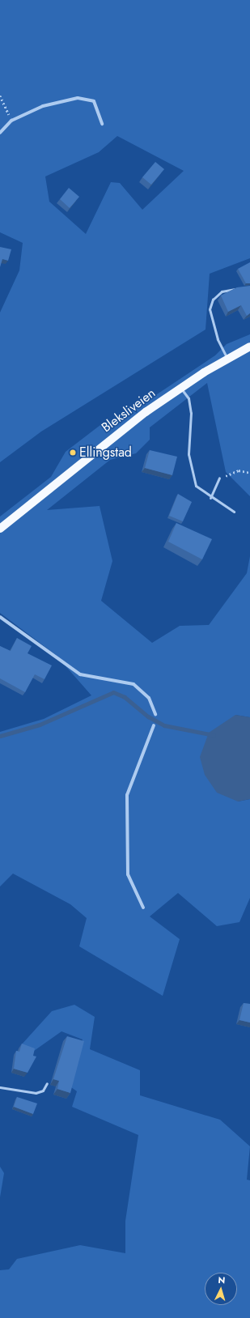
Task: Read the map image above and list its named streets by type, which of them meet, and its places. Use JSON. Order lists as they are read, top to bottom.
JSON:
{
  "streets": {
    "main road": ["Bleksliveien"]
  },
  "places": ["Ellingstad"],
  "north": "top"
}
